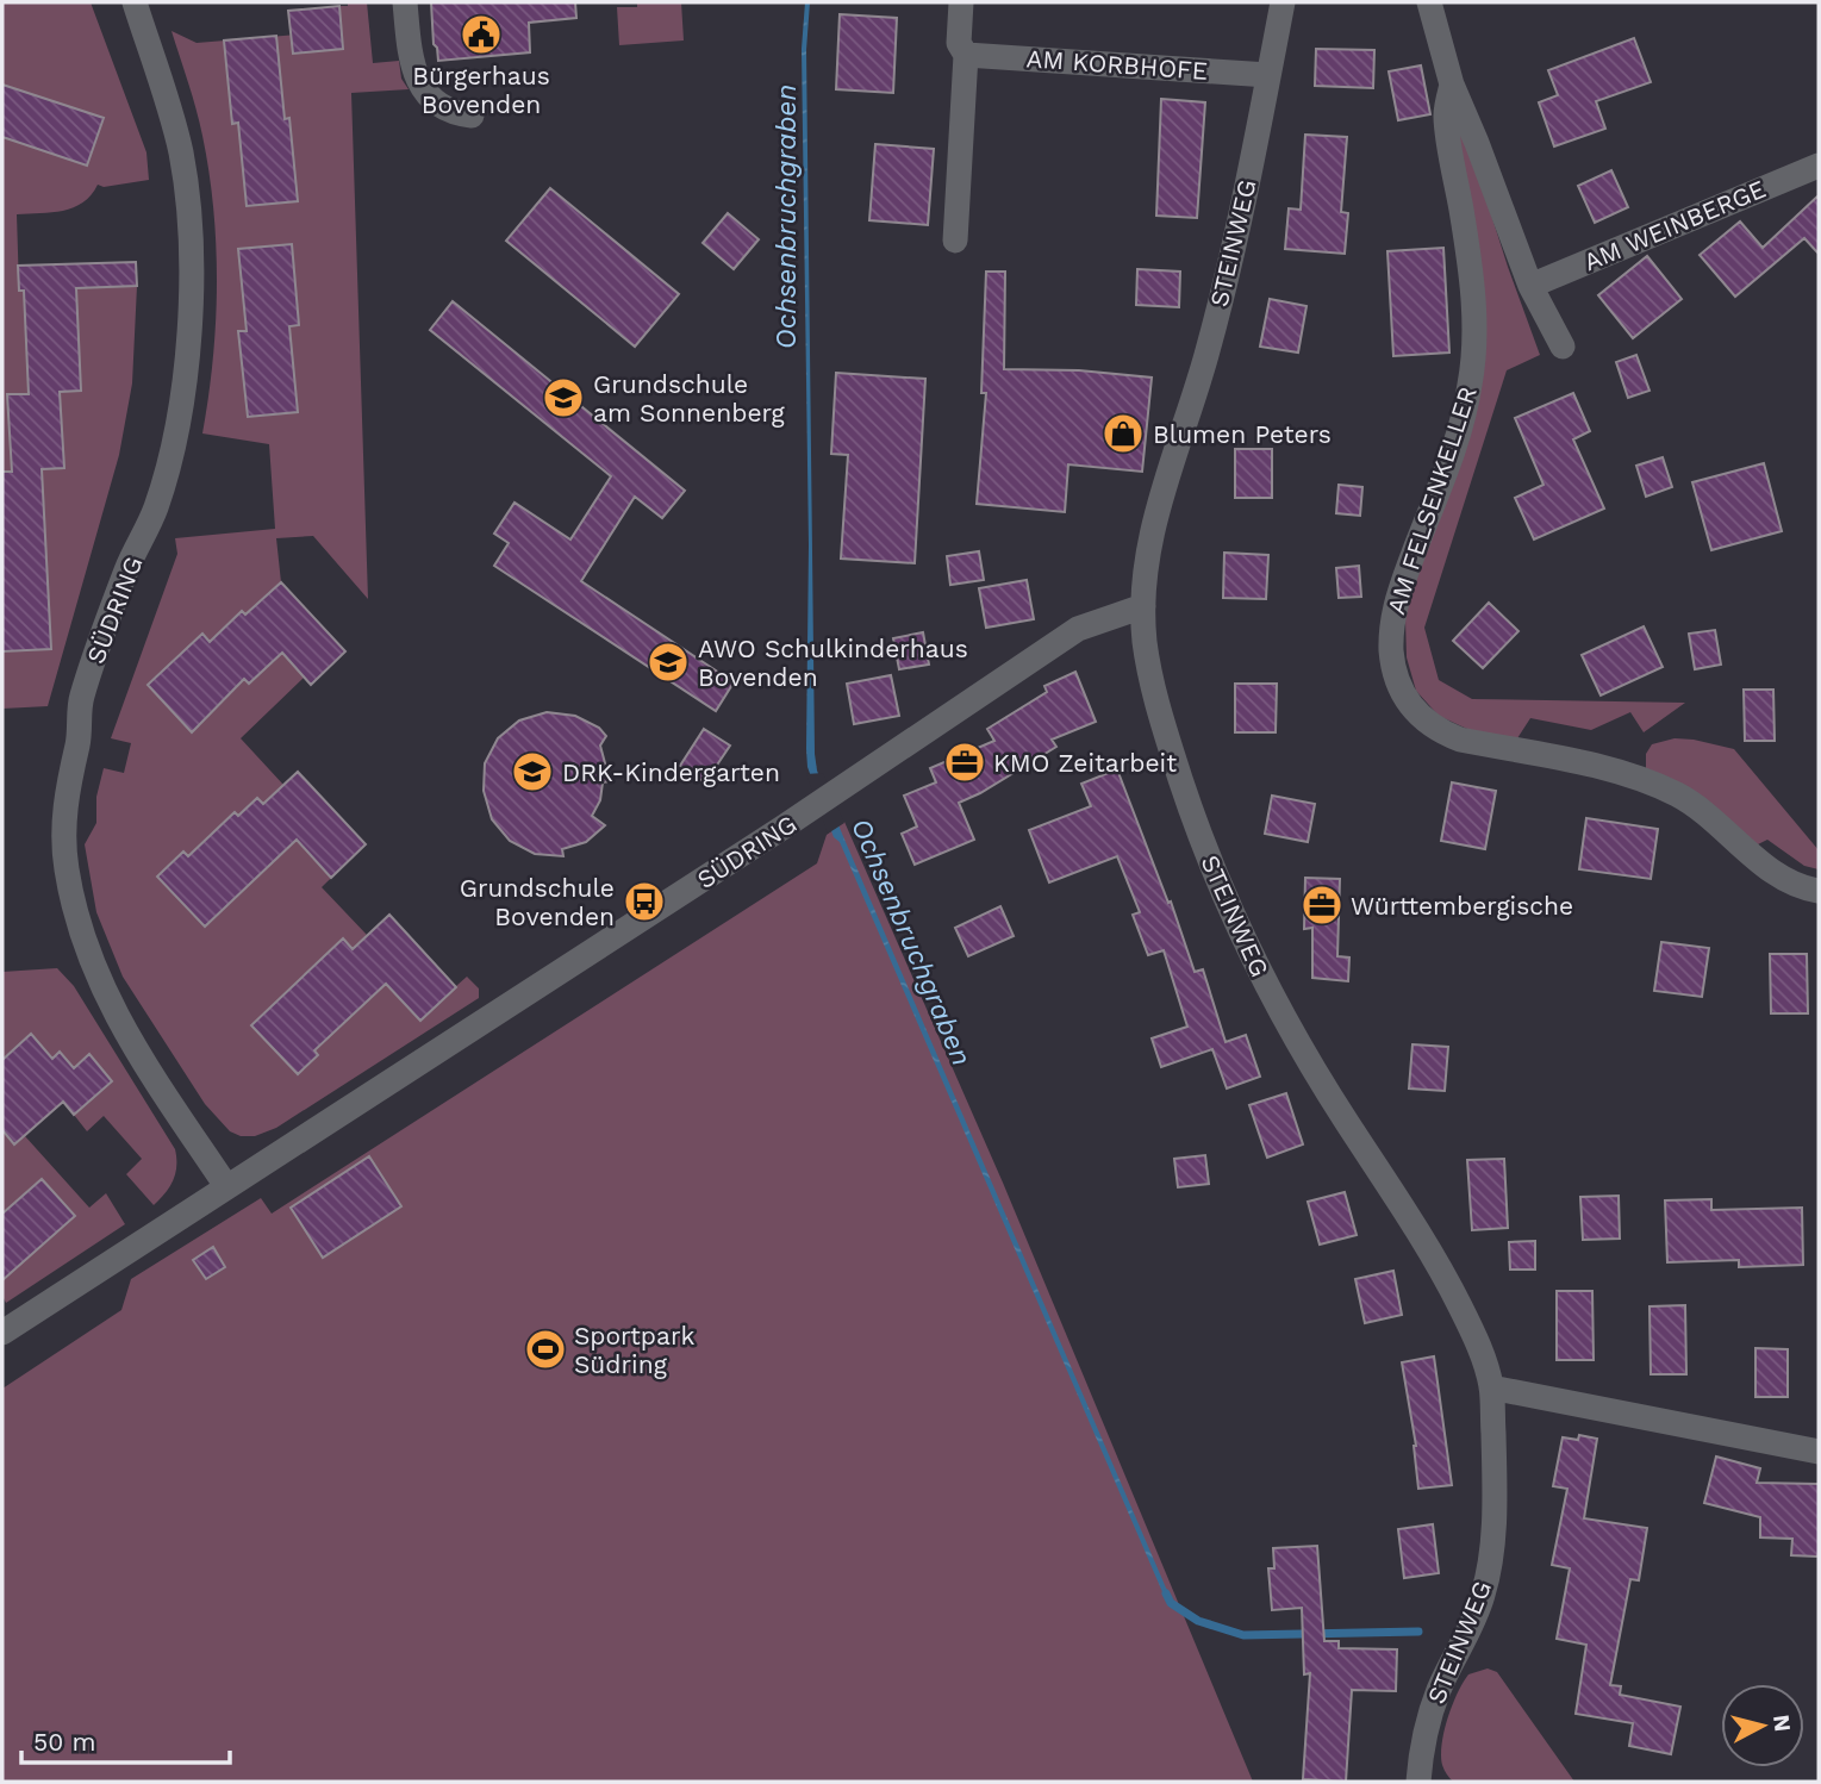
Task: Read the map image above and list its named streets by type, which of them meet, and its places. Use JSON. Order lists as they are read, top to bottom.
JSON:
{
  "streets": {
    "street": [
      "AM KORBHOFE",
      "AM WEINBERGE",
      "STEINWEG",
      "AM FELSENKELLER",
      "SÜDRING"
    ]
  },
  "crossings": [
    ["AM KORBHOFE", "STEINWEG"],
    ["STEINWEG", "SÜDRING"]
  ],
  "water": ["Ochsenbruchgraben"],
  "places": {
    "public building": ["Bürgerhaus Bovenden"],
    "school or university": ["Grundschule am Sonnenberg", "AWO Schulkinderhaus Bovenden", "DRK-Kindergarten"],
    "shop": ["Blumen Peters"],
    "office": ["KMO Zeitarbeit", "Württembergische"],
    "bus stop": ["Grundschule Bovenden"],
    "sports": ["Sportpark Südring"]
  },
  "scale_bar": "50 m",
  "north": "right"
}
